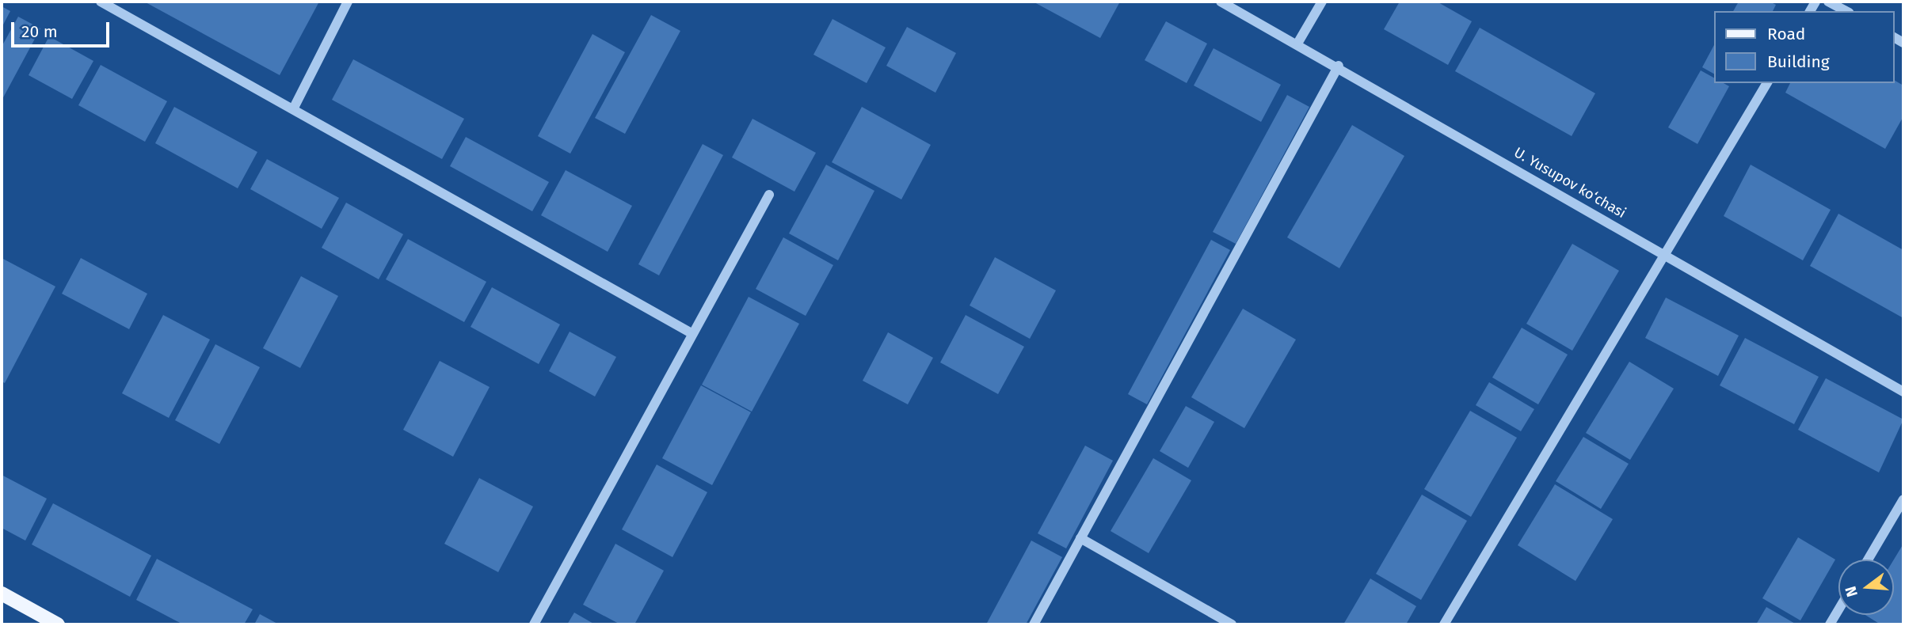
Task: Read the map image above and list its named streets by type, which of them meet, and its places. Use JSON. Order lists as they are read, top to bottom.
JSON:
{
  "streets": {
    "street": ["U. Yusupov ko‘chasi"]
  },
  "legend": ["Road", "Building"],
  "scale_bar": "20 m",
  "north": "left"
}
